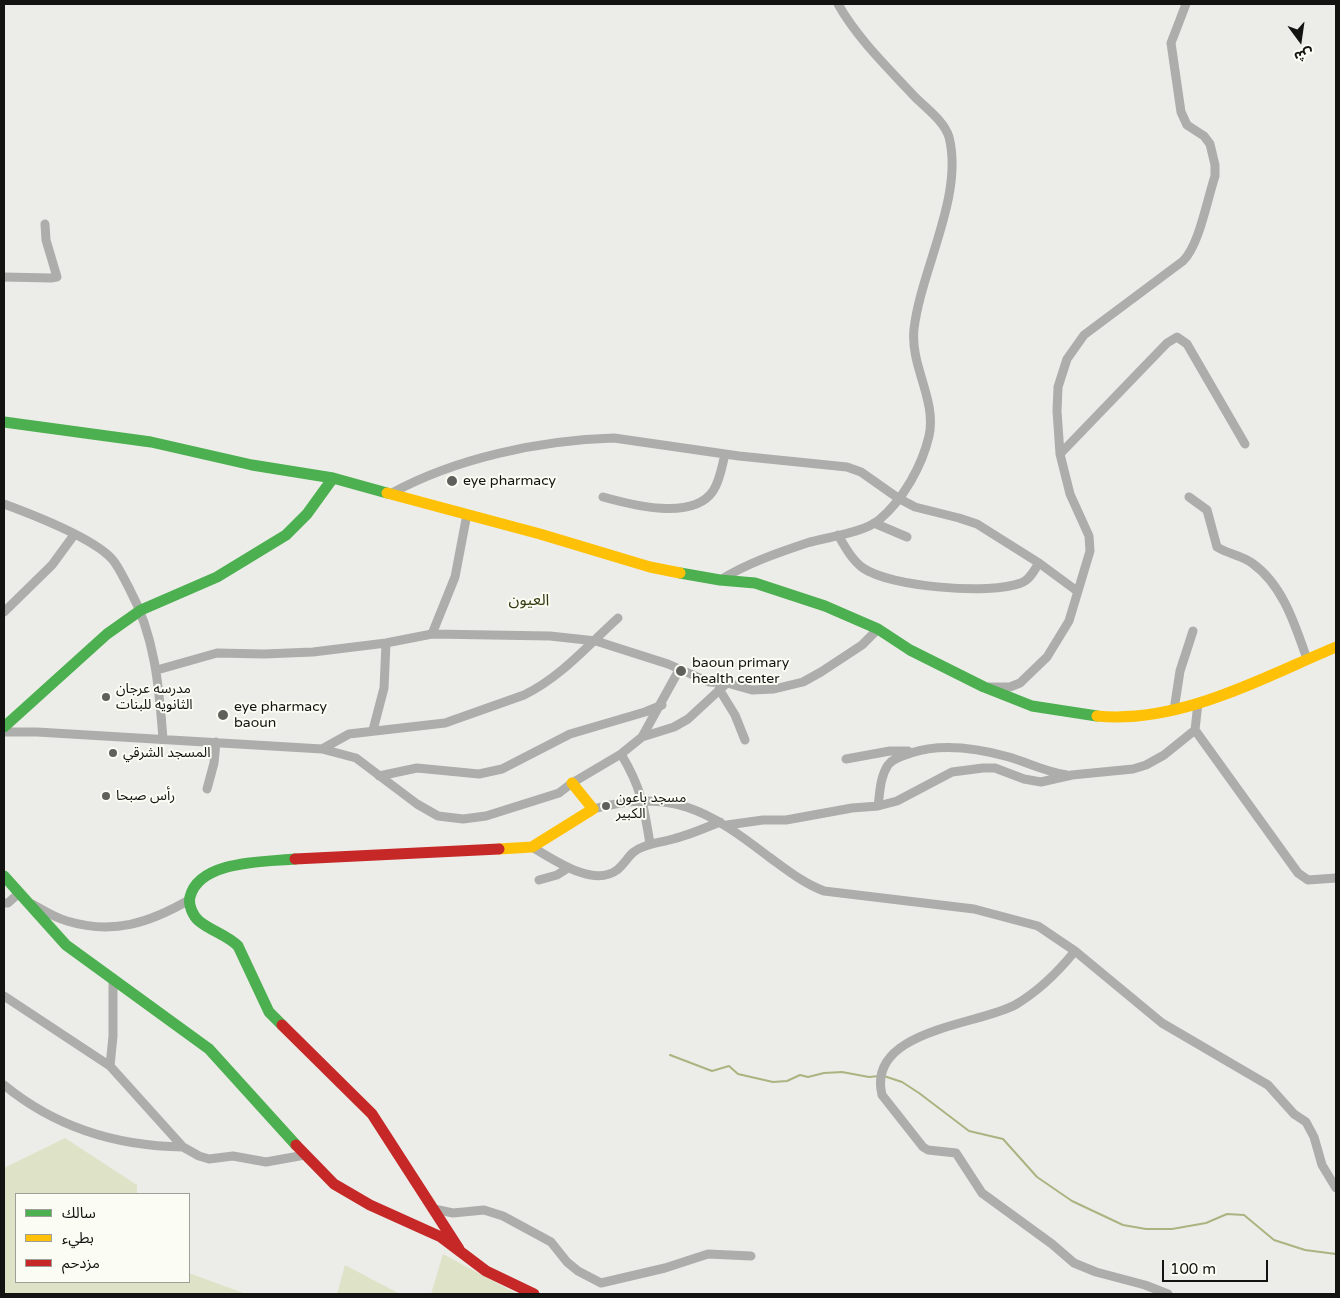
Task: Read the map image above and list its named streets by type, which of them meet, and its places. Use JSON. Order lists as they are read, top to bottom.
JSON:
{
  "districts": ["العيون"],
  "places": [
    "eye pharmacy",
    "baoun primary health center",
    "مدرسه عرجان الثانويه للبنات",
    "eye pharmacy baoun",
    "المسجد الشرقي",
    "رأس صبحا",
    "مسجد باعون الكبير"
  ],
  "legend": ["سالك", "بطيء", "مزدحم"],
  "scale_bar": "100 m",
  "north": "bottom"
}
